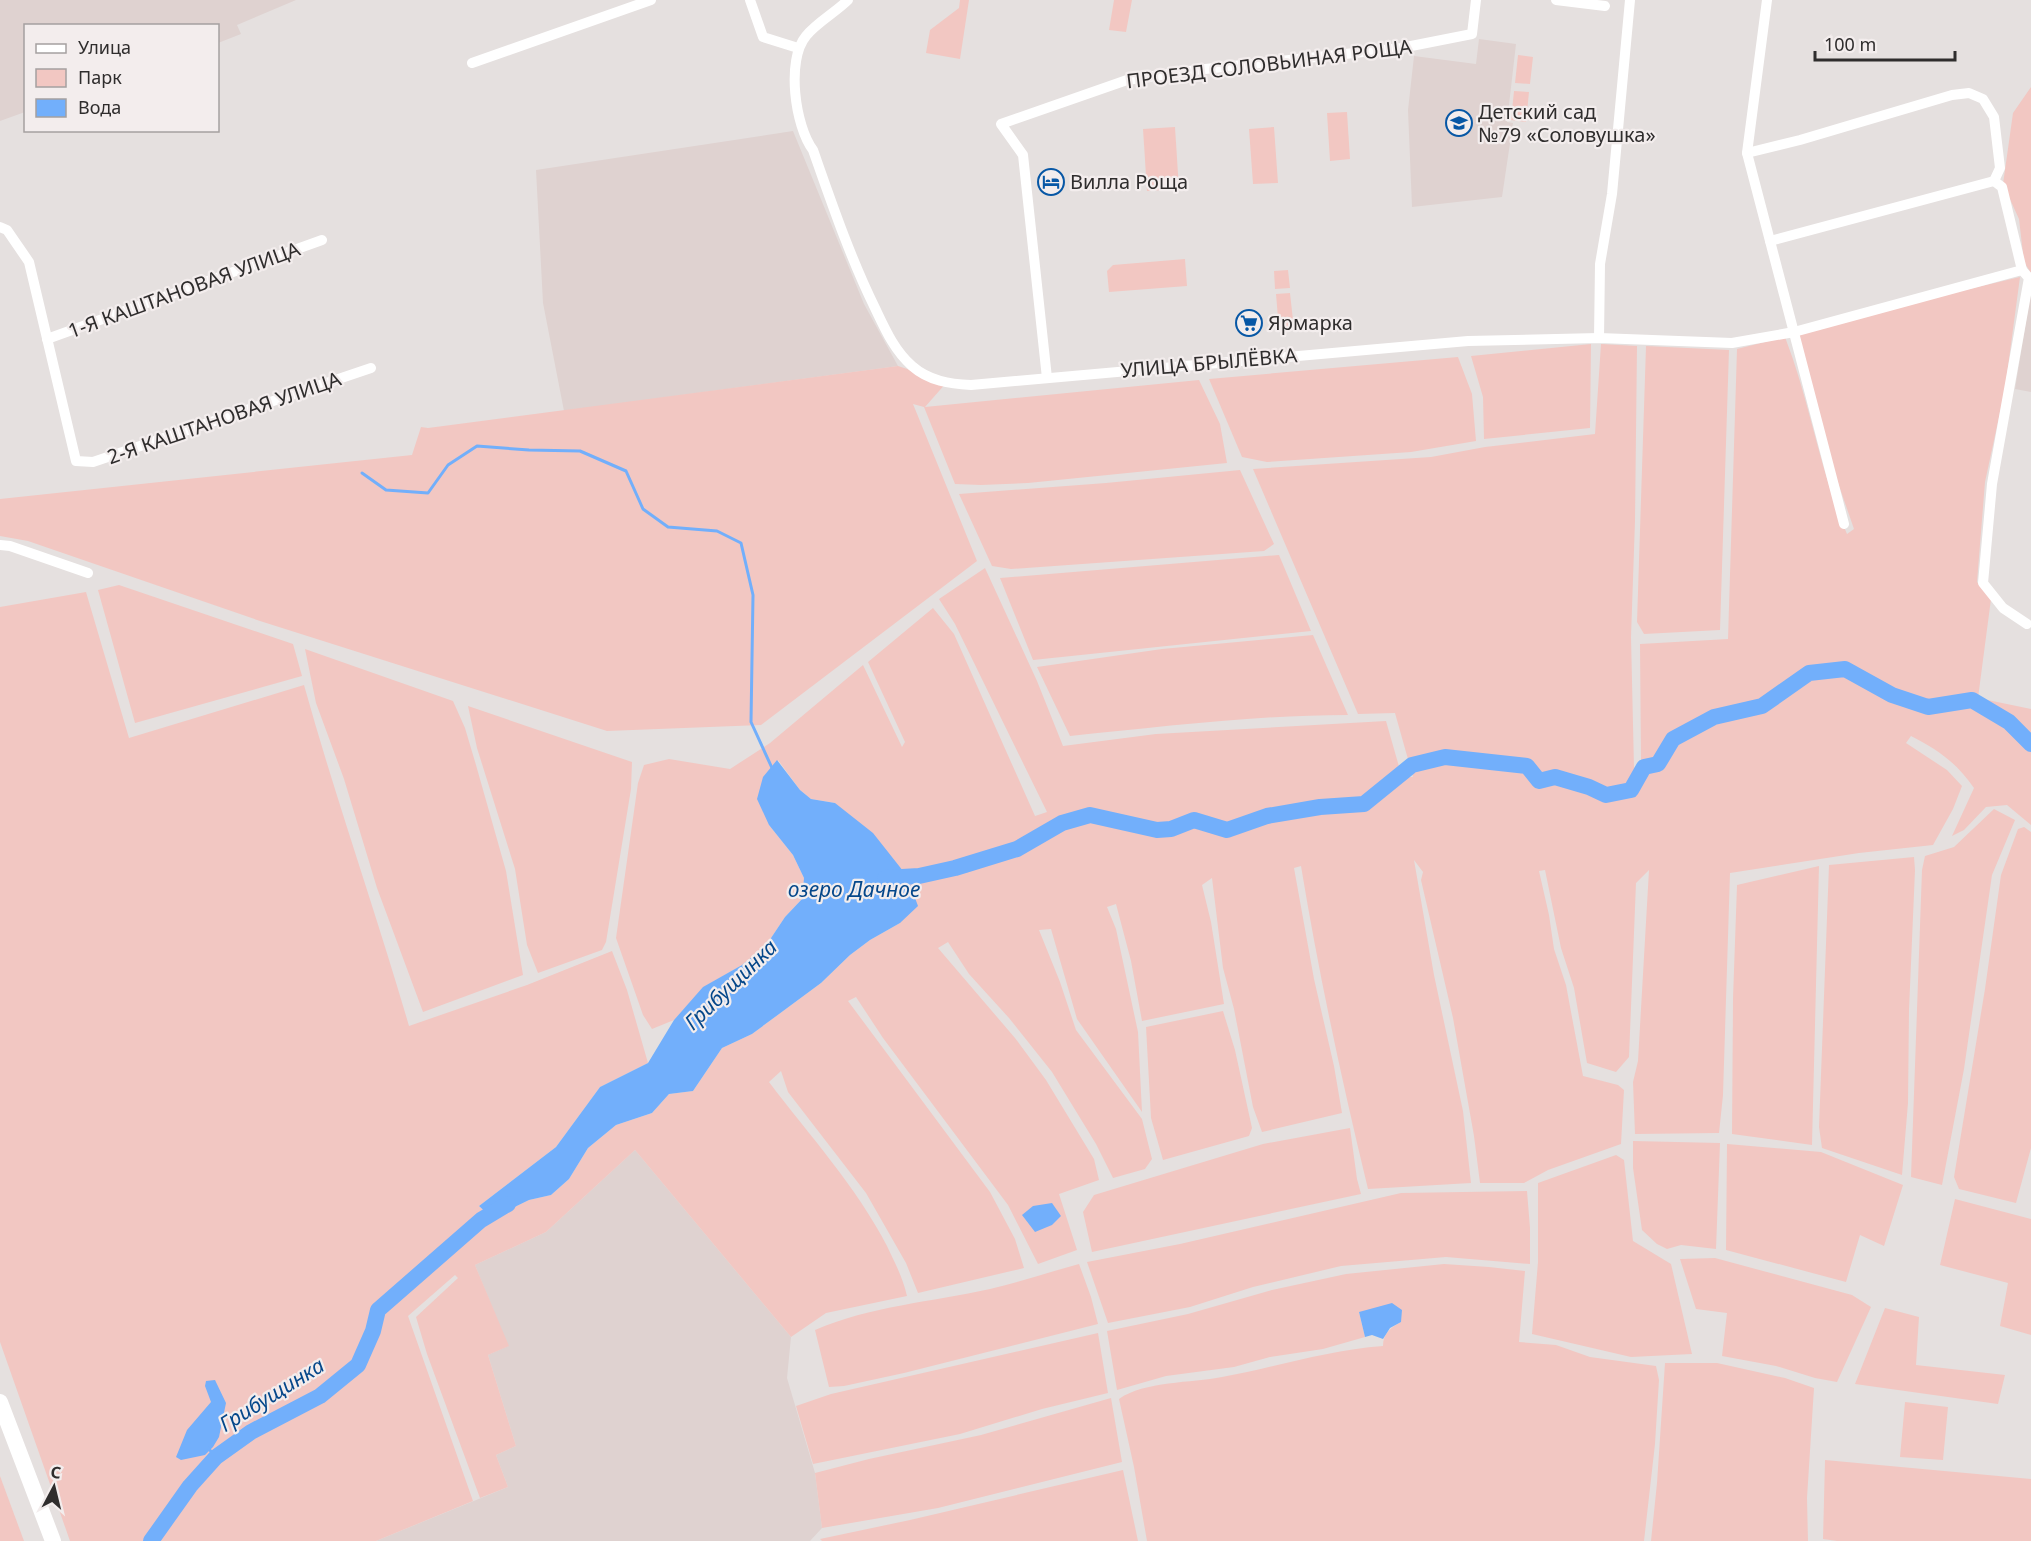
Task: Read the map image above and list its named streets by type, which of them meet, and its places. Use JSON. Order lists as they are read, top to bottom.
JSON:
{
  "streets": {
    "street": [
      "ПРОЕЗД СОЛОВЬИНАЯ РОЩА",
      "1-Я КАШТАНОВАЯ УЛИЦА",
      "УЛИЦА БРЫЛЁВКА",
      "2-Я КАШТАНОВАЯ УЛИЦА"
    ]
  },
  "crossings": [
    ["ПРОЕЗД СОЛОВЬИНАЯ РОЩА", "УЛИЦА БРЫЛЁВКА"],
    ["1-Я КАШТАНОВАЯ УЛИЦА", "2-Я КАШТАНОВАЯ УЛИЦА"]
  ],
  "water": ["озеро Дачное", "Грибущинка"],
  "places": {
    "school or university": ["Детский сад №79 «Соловушка»"],
    "hotel": ["Вилла Роща"],
    "supermarket": ["Ярмарка"]
  },
  "legend": ["Улица", "Парк", "Вода"],
  "scale_bar": "100 m",
  "north": "top"
}
